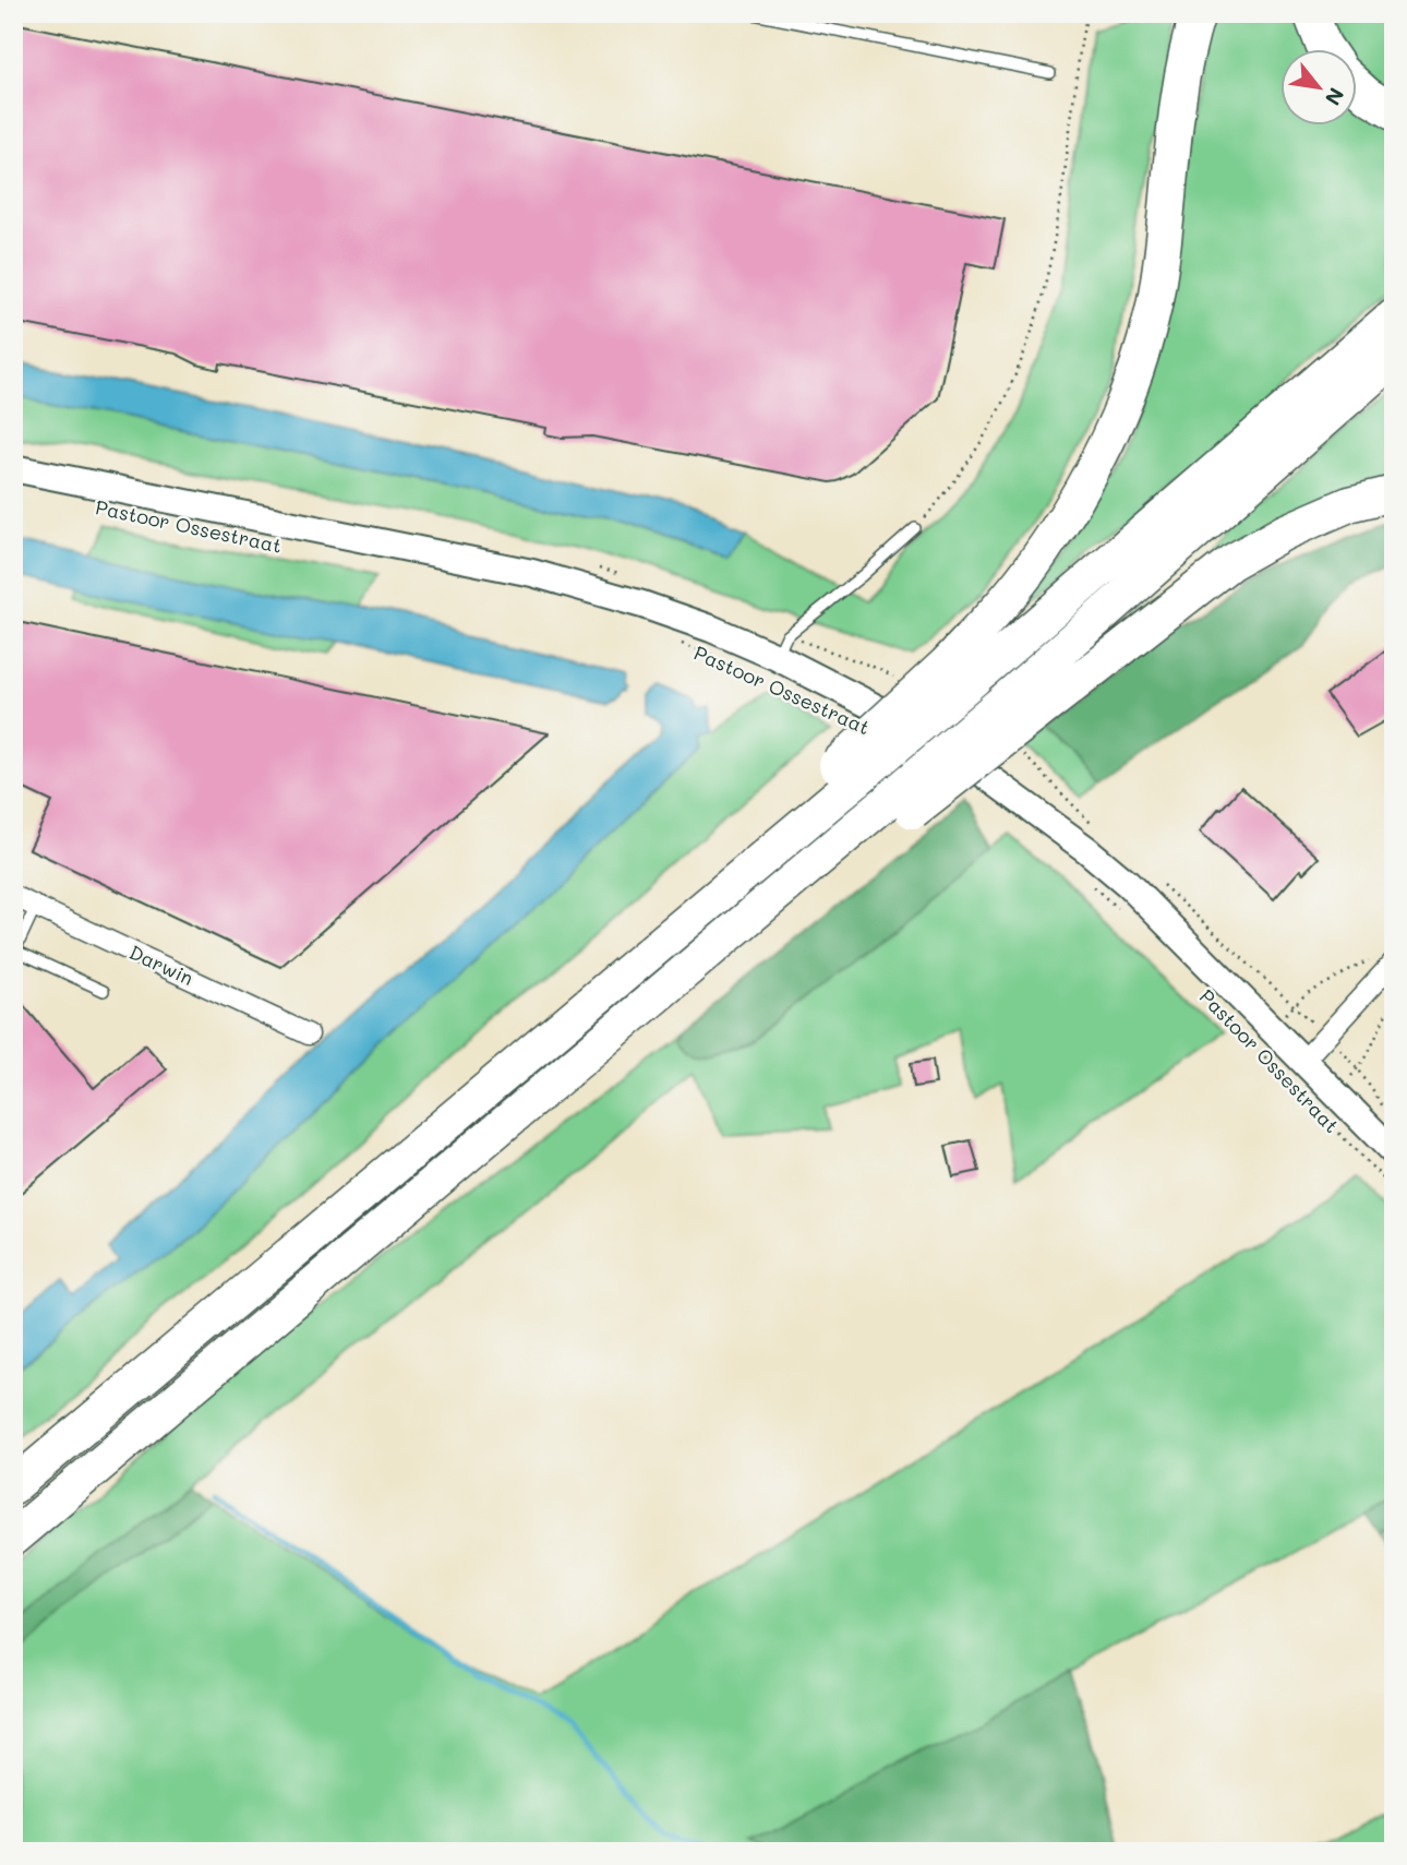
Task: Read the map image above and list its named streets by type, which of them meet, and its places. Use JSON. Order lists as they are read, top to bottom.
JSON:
{
  "streets": {
    "main road": ["Pastoor Ossestraat"],
    "street": ["Darwin"]
  },
  "north": "bottom right"
}
